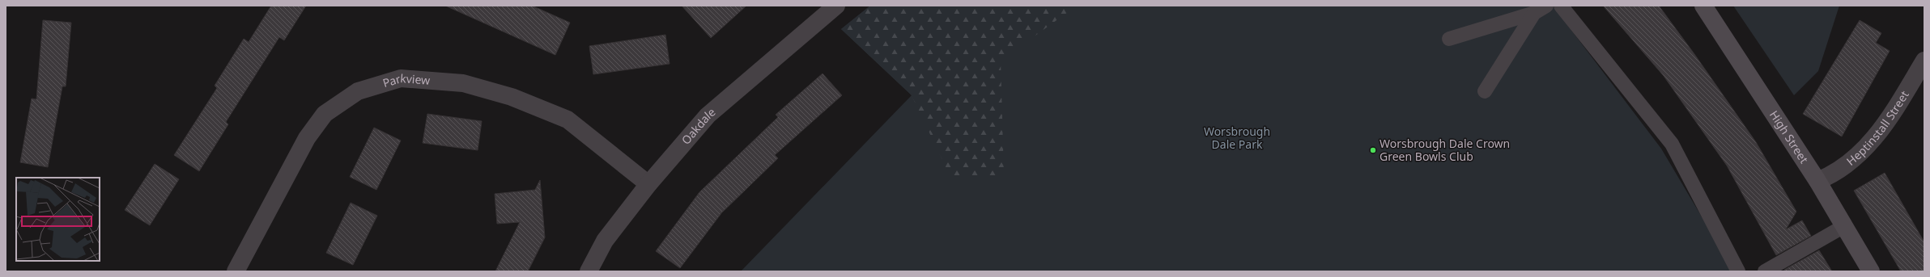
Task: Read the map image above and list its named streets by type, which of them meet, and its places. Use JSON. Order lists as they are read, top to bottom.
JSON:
{
  "streets": {
    "street": [
      "Parkview",
      "Oakdale",
      "Heptinstall Street",
      "High Street"
    ]
  },
  "crossings": [
    ["Parkview", "Oakdale"],
    ["Heptinstall Street", "High Street"]
  ],
  "parks": ["Worsbrough Dale Park"],
  "places": ["Worsbrough Dale Crown Green Bowls Club"]
}
